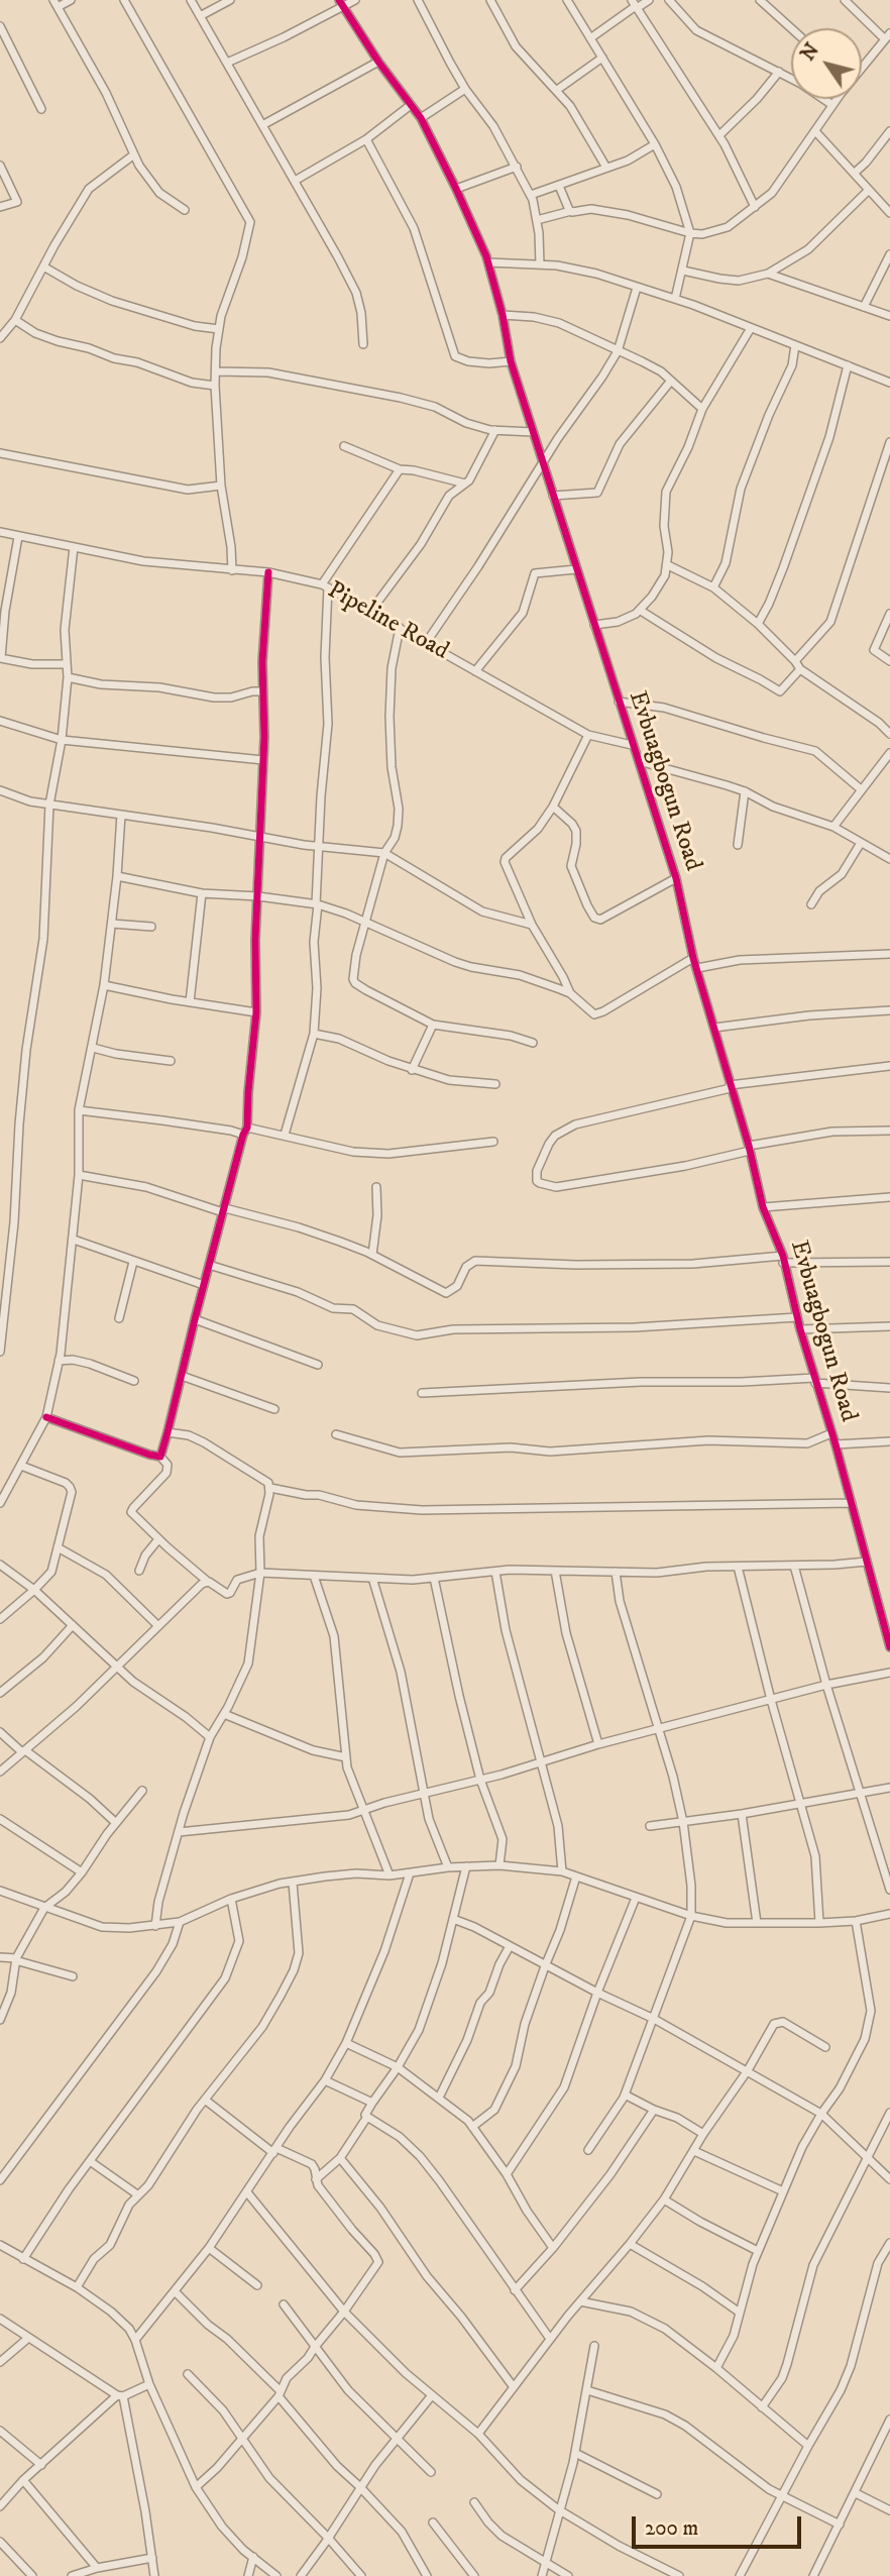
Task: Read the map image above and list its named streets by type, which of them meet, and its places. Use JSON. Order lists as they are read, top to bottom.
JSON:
{
  "streets": {
    "street": ["Pipeline Road", "Evbuagbogun Road"]
  },
  "crossings": [
    ["Pipeline Road", "Evbuagbogun Road"]
  ],
  "scale_bar": "200 m",
  "north": "top left"
}
